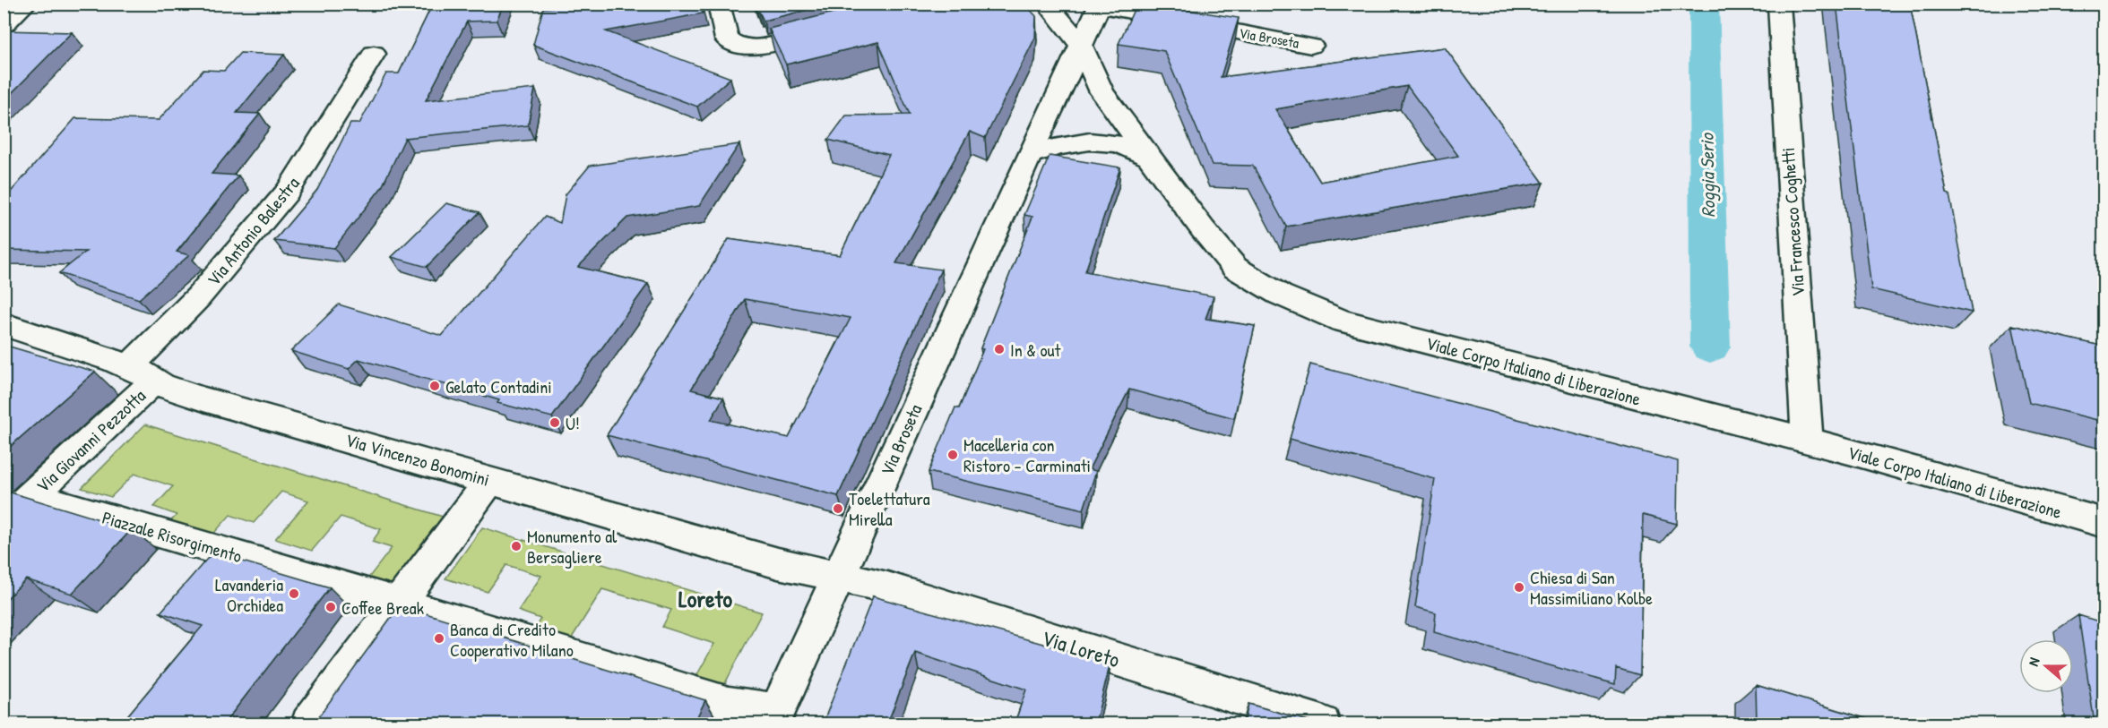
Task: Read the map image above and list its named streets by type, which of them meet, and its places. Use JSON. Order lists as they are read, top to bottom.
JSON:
{
  "streets": {
    "street": [
      "Via Broseta",
      "Via Francesco Coghetti",
      "Via Antonio Balestra",
      "Viale Corpo Italiano di Liberazione",
      "Via Giovanni Pezzotta",
      "Via Vincenzo Bonomini",
      "Piazzale Risorgimento",
      "Via Loreto"
    ]
  },
  "crossings": [
    ["Via Broseta", "Viale Corpo Italiano di Liberazione"],
    ["Via Broseta", "Via Vincenzo Bonomini"],
    ["Via Broseta", "Piazzale Risorgimento"],
    ["Via Broseta", "Via Loreto"],
    ["Via Francesco Coghetti", "Viale Corpo Italiano di Liberazione"],
    ["Via Antonio Balestra", "Via Giovanni Pezzotta"],
    ["Via Antonio Balestra", "Via Vincenzo Bonomini"],
    ["Via Giovanni Pezzotta", "Via Vincenzo Bonomini"],
    ["Via Giovanni Pezzotta", "Piazzale Risorgimento"],
    ["Via Vincenzo Bonomini", "Via Loreto"]
  ],
  "districts": ["Loreto"],
  "water": ["Roggia Serio"],
  "places": [
    "In & out",
    "Gelato Contadini",
    "U!",
    "Macelleria con Ristoro - Carminati",
    "Toelettatura Mirella",
    "Monumento al Bersagliere",
    "Chiesa di San Massimiliano Kolbe",
    "Lavanderia Orchidea",
    "Coffee Break",
    "Banca di Credito Cooperativo Milano"
  ],
  "north": "left"
}
